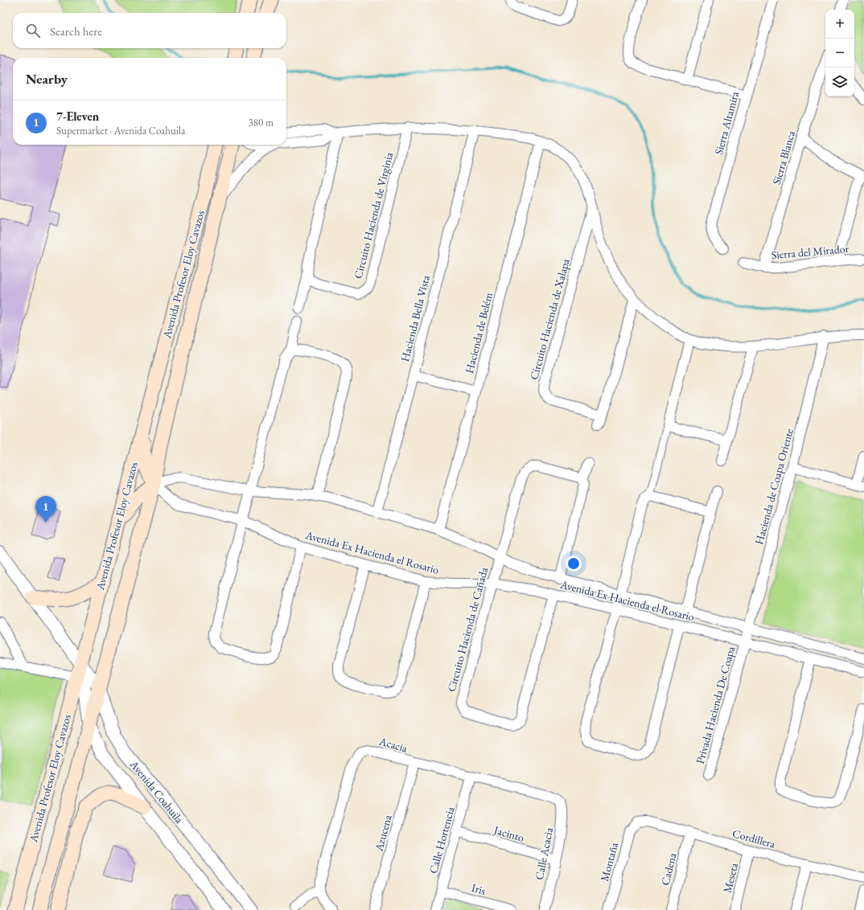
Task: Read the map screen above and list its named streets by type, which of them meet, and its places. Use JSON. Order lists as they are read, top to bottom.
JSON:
{
  "streets": {
    "main road": ["Avenida Profesor Eloy Cavazos"],
    "street": [
      "Sierra Altamira",
      "Sierra Blanca",
      "Circuito Hacienda de Virginia",
      "Sierra del Mirador",
      "Hacienda Bella Vista",
      "Circuito Hacienda de Xalapa",
      "Hacienda de Belém",
      "Hacienda de Coapa Oriente",
      "Avenida Ex Hacienda el Rosario",
      "Circuito Hacienda de Cañada",
      "Privada Hacienda De Coapa",
      "Acacia",
      "Avenida Coahuila",
      "Azucena",
      "Jacinto",
      "Cordillera",
      "Calle Hortencia",
      "Calle Acacia",
      "Montaña",
      "Cadena",
      "Meseta",
      "Iris"
    ]
  },
  "crossings": [
    ["Sierra Blanca", "Sierra del Mirador"],
    ["Avenida Profesor Eloy Cavazos", "Avenida Ex Hacienda el Rosario"],
    ["Avenida Profesor Eloy Cavazos", "Avenida Coahuila"],
    ["Hacienda Bella Vista", "Avenida Ex Hacienda el Rosario"],
    ["Hacienda de Belém", "Avenida Ex Hacienda el Rosario"],
    ["Hacienda de Coapa Oriente", "Avenida Ex Hacienda el Rosario"],
    ["Hacienda de Coapa Oriente", "Privada Hacienda De Coapa"],
    ["Avenida Ex Hacienda el Rosario", "Circuito Hacienda de Cañada"],
    ["Avenida Ex Hacienda el Rosario", "Privada Hacienda De Coapa"],
    ["Acacia", "Azucena"],
    ["Acacia", "Calle Hortencia"],
    ["Acacia", "Calle Acacia"],
    ["Jacinto", "Calle Hortencia"],
    ["Jacinto", "Calle Acacia"],
    ["Cordillera", "Montaña"],
    ["Cordillera", "Cadena"],
    ["Cordillera", "Meseta"],
    ["Calle Hortencia", "Iris"]
  ],
  "page": {
    "map_buttons": ["+", "−"],
    "search": "Search here",
    "heading": "Nearby",
    "list": [
      {
        "mark": "1",
        "name": "7-Eleven",
        "note": "Supermarket · Avenida Coahuila",
        "value": "380 m"
      }
    ],
    "pins": "1"
  }
}
